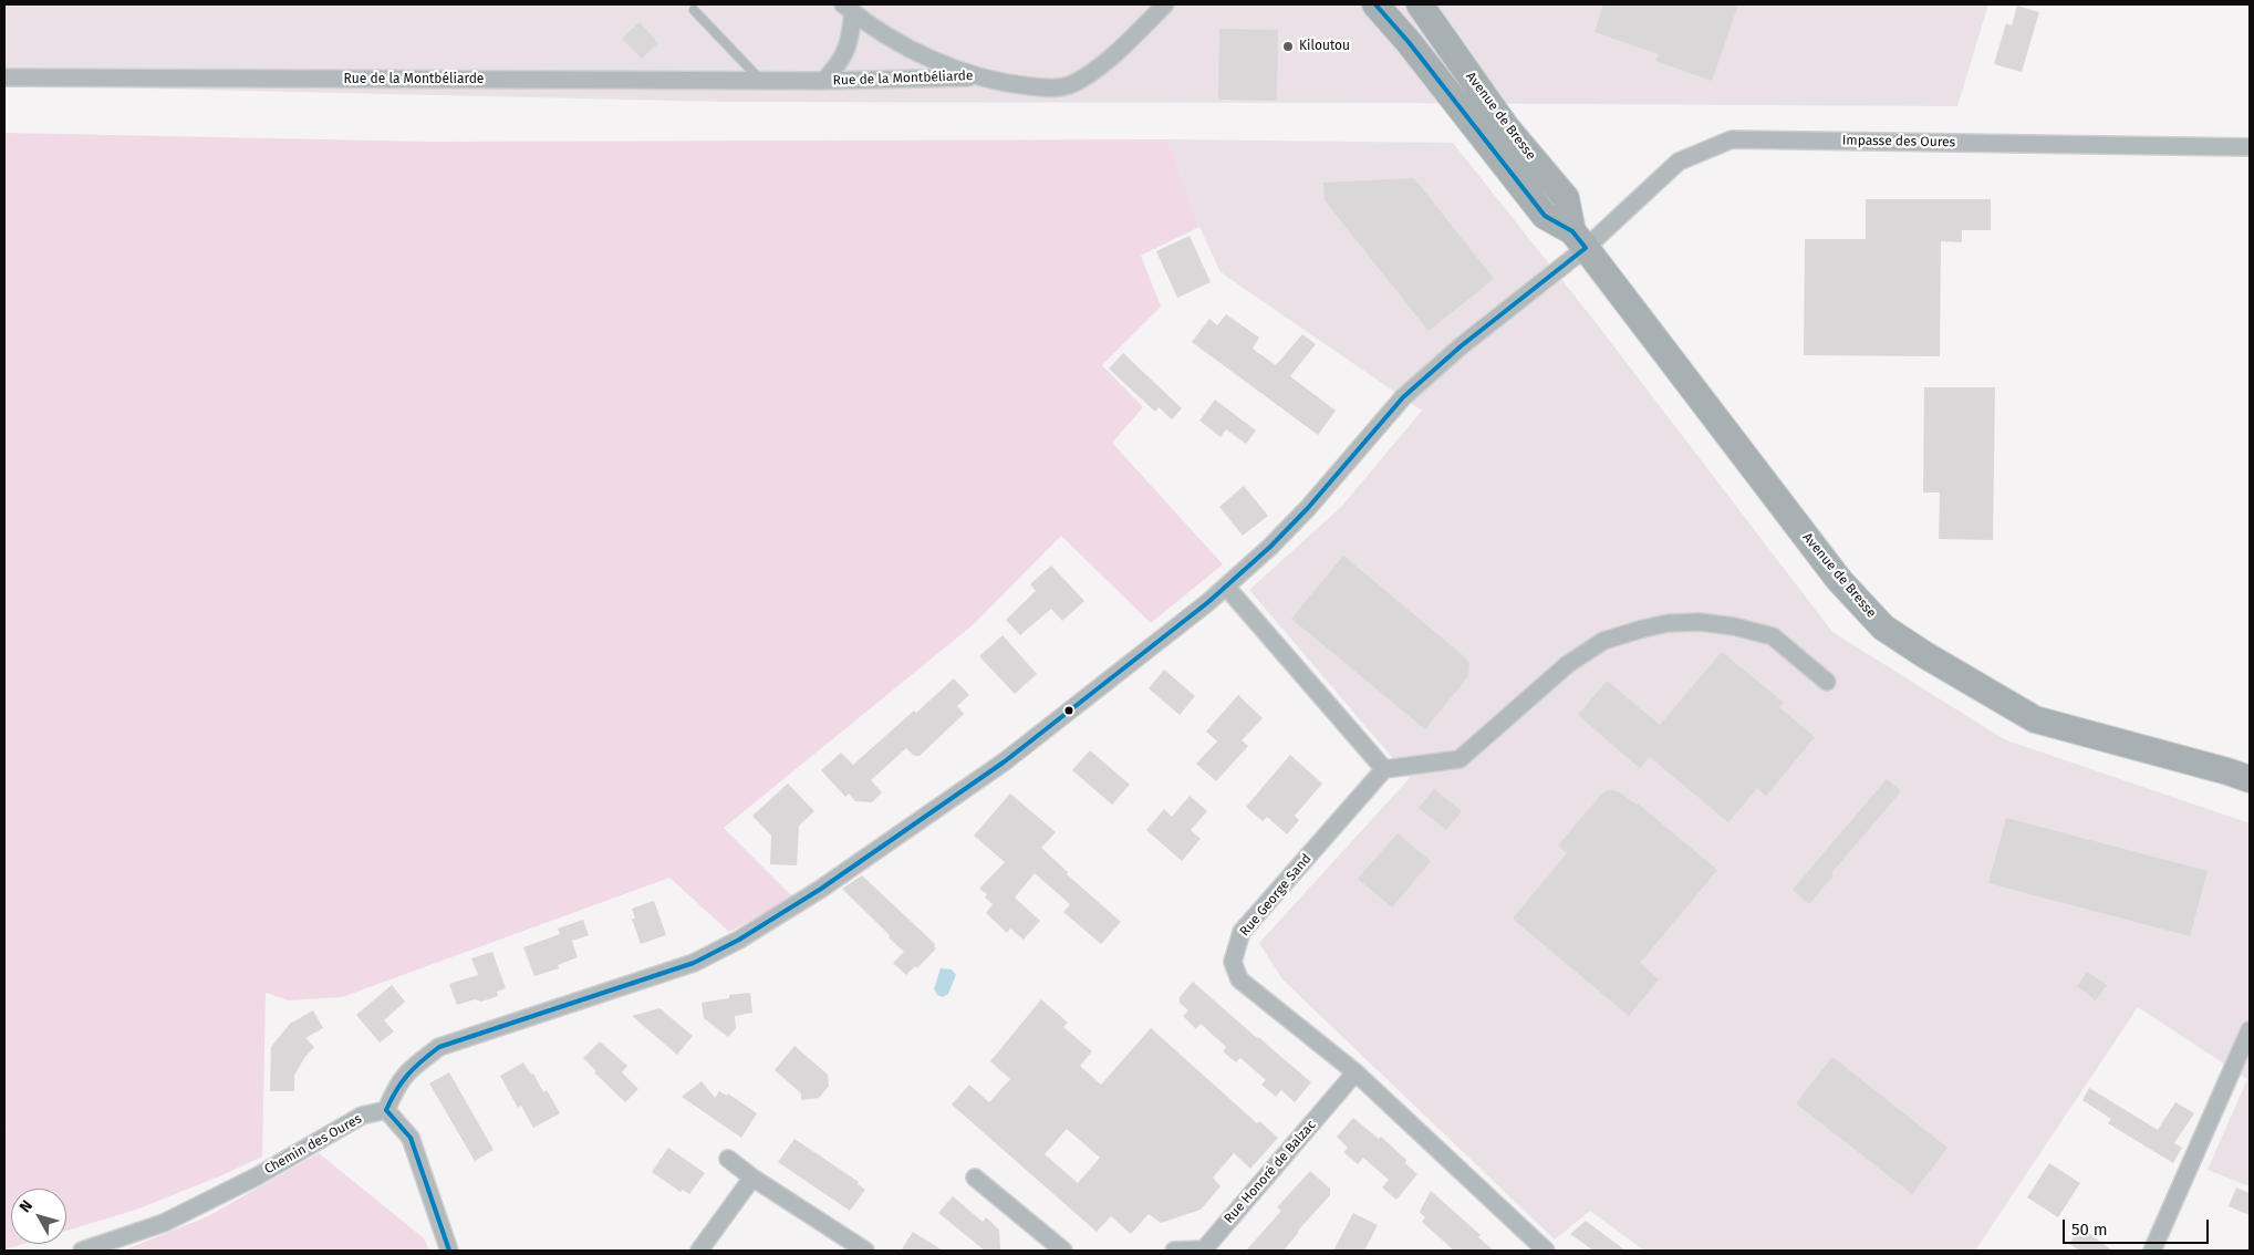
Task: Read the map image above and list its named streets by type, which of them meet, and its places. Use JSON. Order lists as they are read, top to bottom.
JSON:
{
  "streets": {
    "main road": ["Avenue de Bresse"],
    "street": [
      "Rue de la Montbéliarde",
      "Impasse des Oures",
      "Rue George Sand",
      "Chemin des Oures",
      "Rue Honoré de Balzac"
    ]
  },
  "crossings": [
    ["Avenue de Bresse", "Impasse des Oures"],
    ["Rue George Sand", "Rue Honoré de Balzac"]
  ],
  "places": ["Kiloutou"],
  "scale_bar": "50 m",
  "north": "top left"
}
